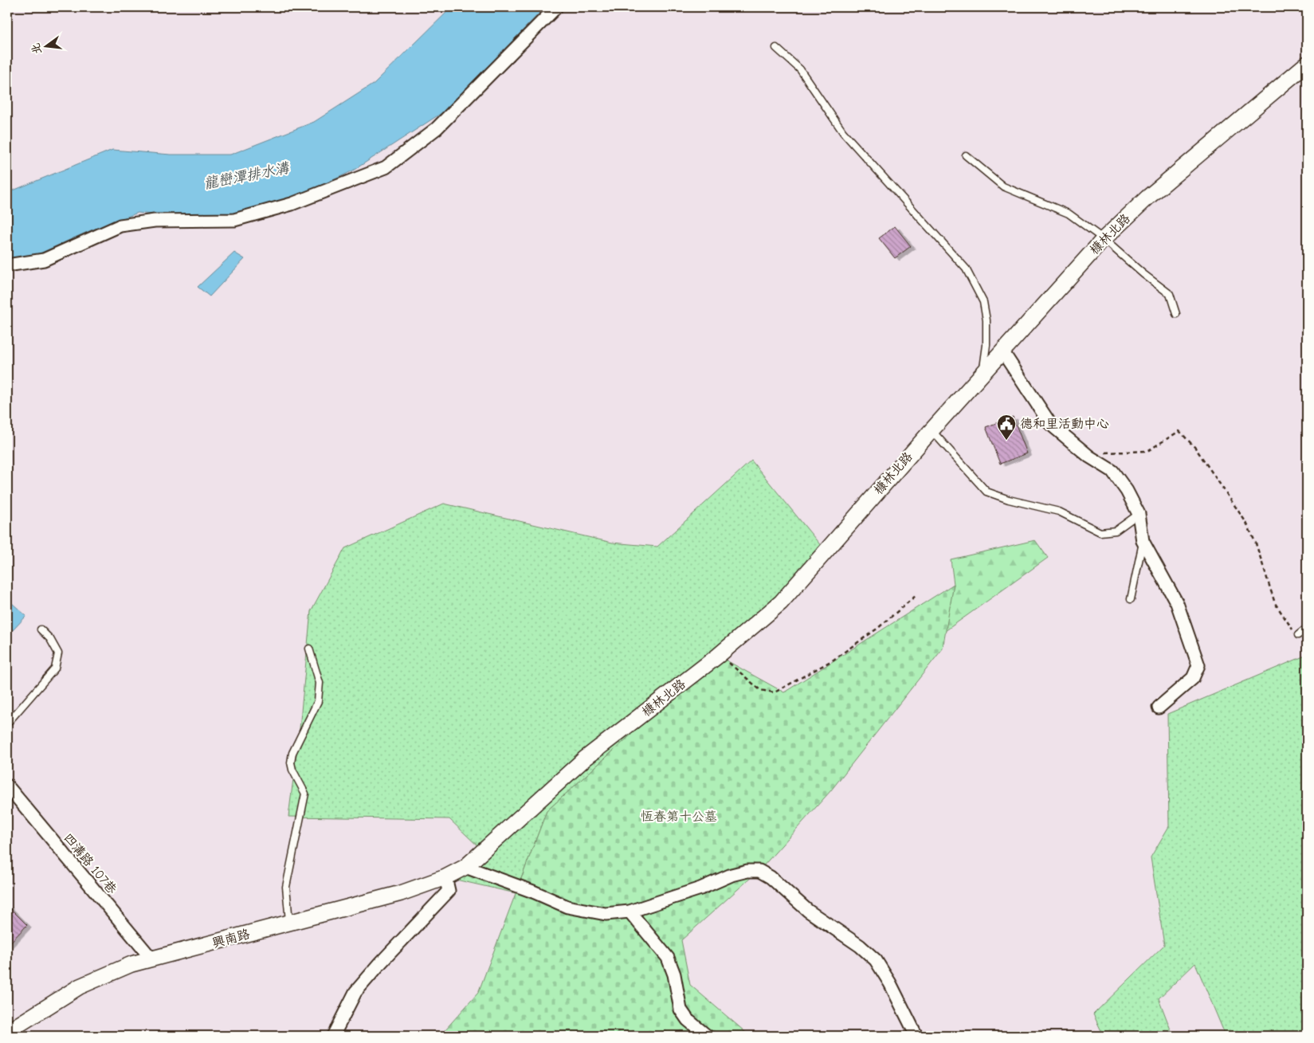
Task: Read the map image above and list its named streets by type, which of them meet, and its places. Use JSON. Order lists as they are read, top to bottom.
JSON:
{
  "streets": {
    "street": ["槺林北路", "四溝路 107巷", "興南路"]
  },
  "crossings": [
    ["槺林北路", "興南路"],
    ["四溝路 107巷", "興南路"]
  ],
  "water": ["龍巒潭排水溝"],
  "parks": ["恆春第十公墓"],
  "places": {
    "public building": ["德和里活動中心"]
  },
  "north": "left"
}
